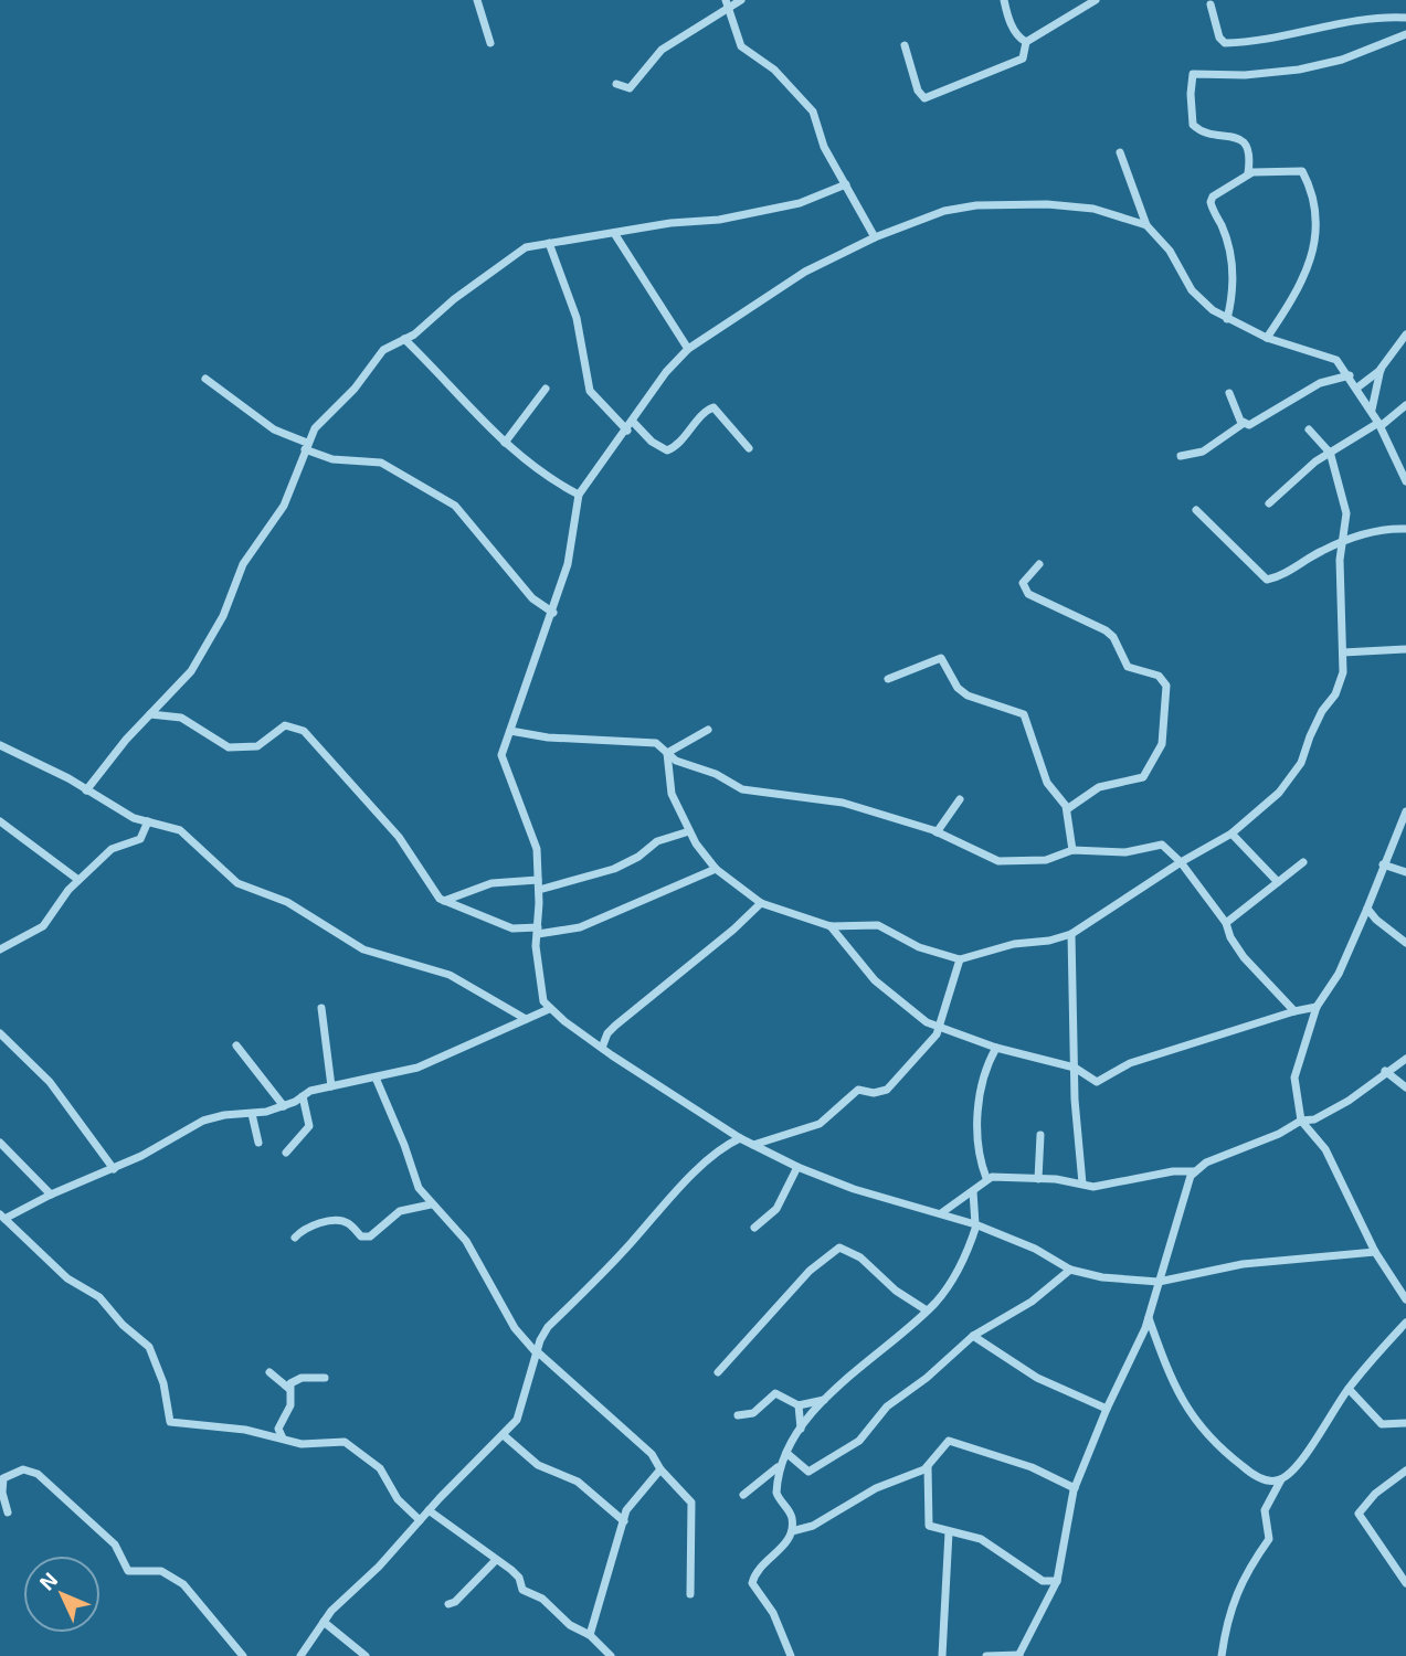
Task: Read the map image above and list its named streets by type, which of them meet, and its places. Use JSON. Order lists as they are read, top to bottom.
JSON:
{
  "north": "top left"
}
